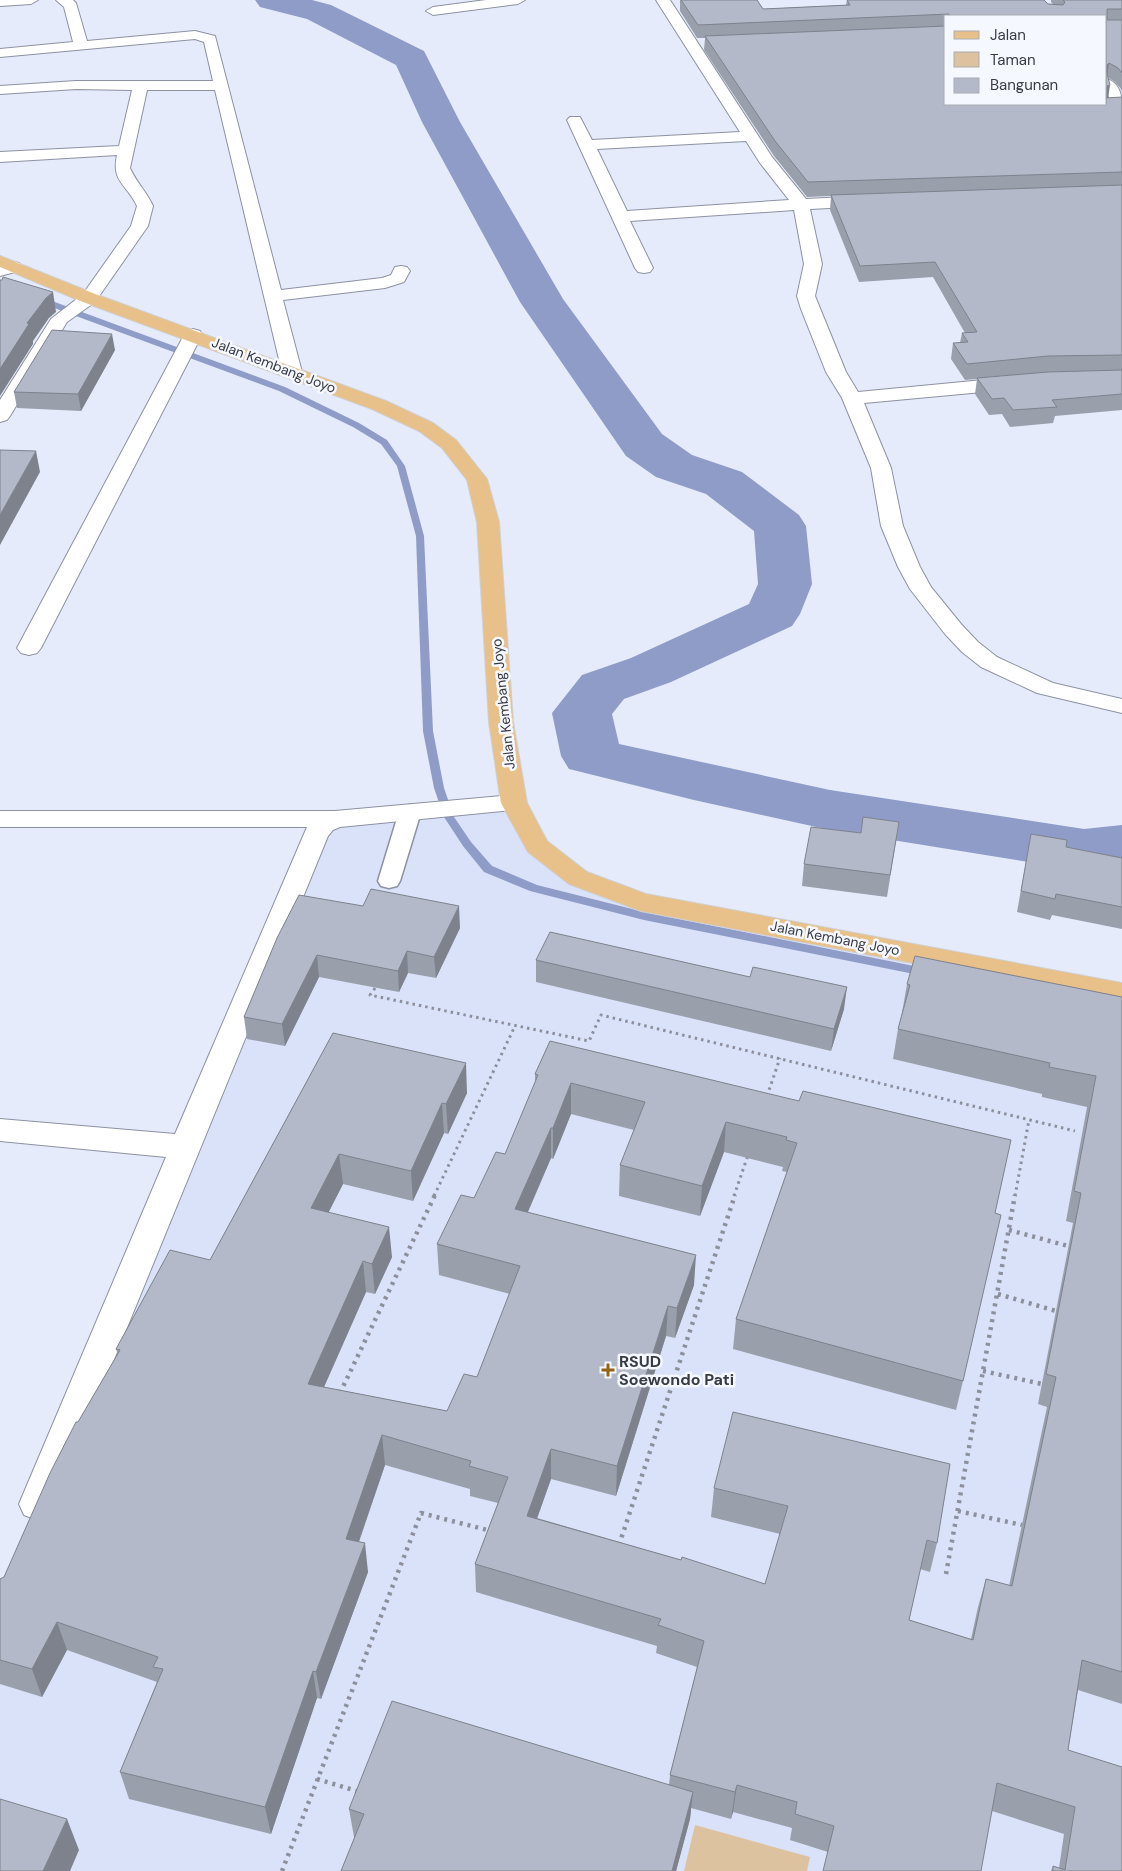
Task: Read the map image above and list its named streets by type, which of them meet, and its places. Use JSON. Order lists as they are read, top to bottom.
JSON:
{
  "streets": {
    "main road": ["Jalan Kembang Joyo"]
  },
  "places": {
    "health": ["RSUD Soewondo Pati"]
  },
  "legend": ["Jalan", "Taman", "Bangunan"]
}
